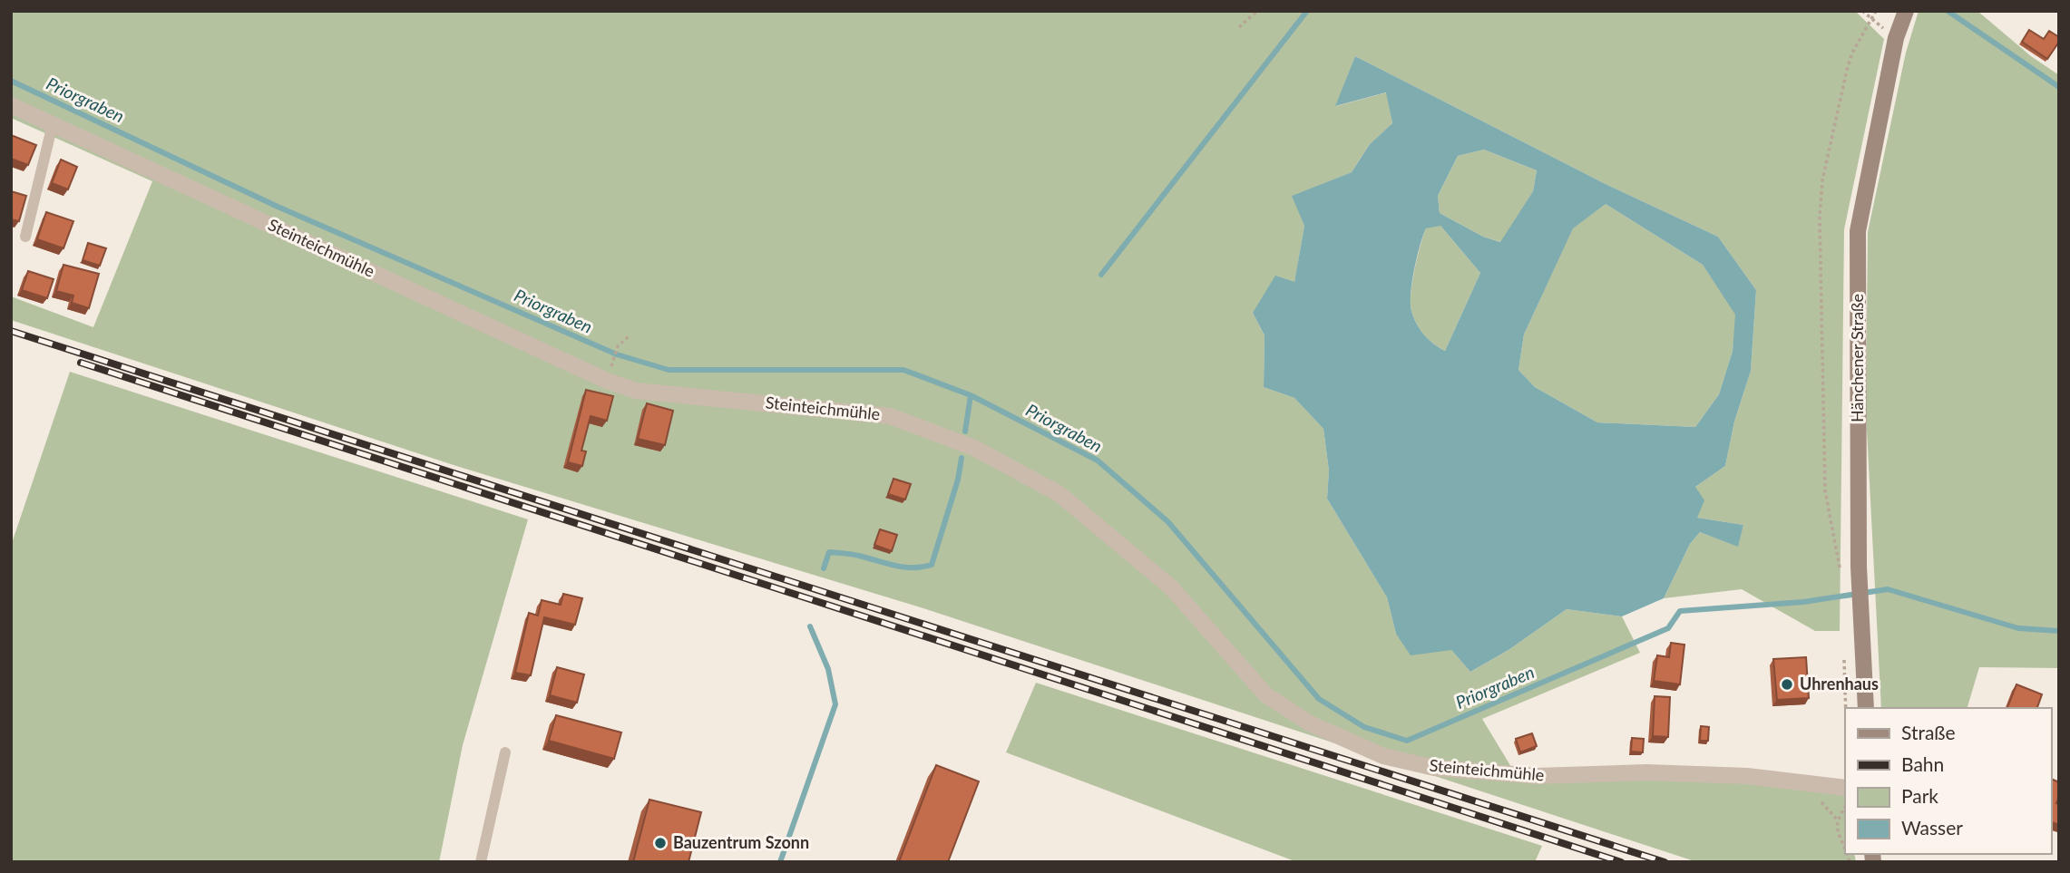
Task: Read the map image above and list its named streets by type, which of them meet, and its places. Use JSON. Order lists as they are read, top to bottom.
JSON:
{
  "streets": {
    "main road": ["Hänchener Straße"],
    "street": ["Steinteichmühle"]
  },
  "water": ["Priorgraben"],
  "places": ["Uhrenhaus", "Bauzentrum Szonn"],
  "legend": [
    "Straße",
    "Bahn",
    "Park",
    "Wasser"
  ]
}
